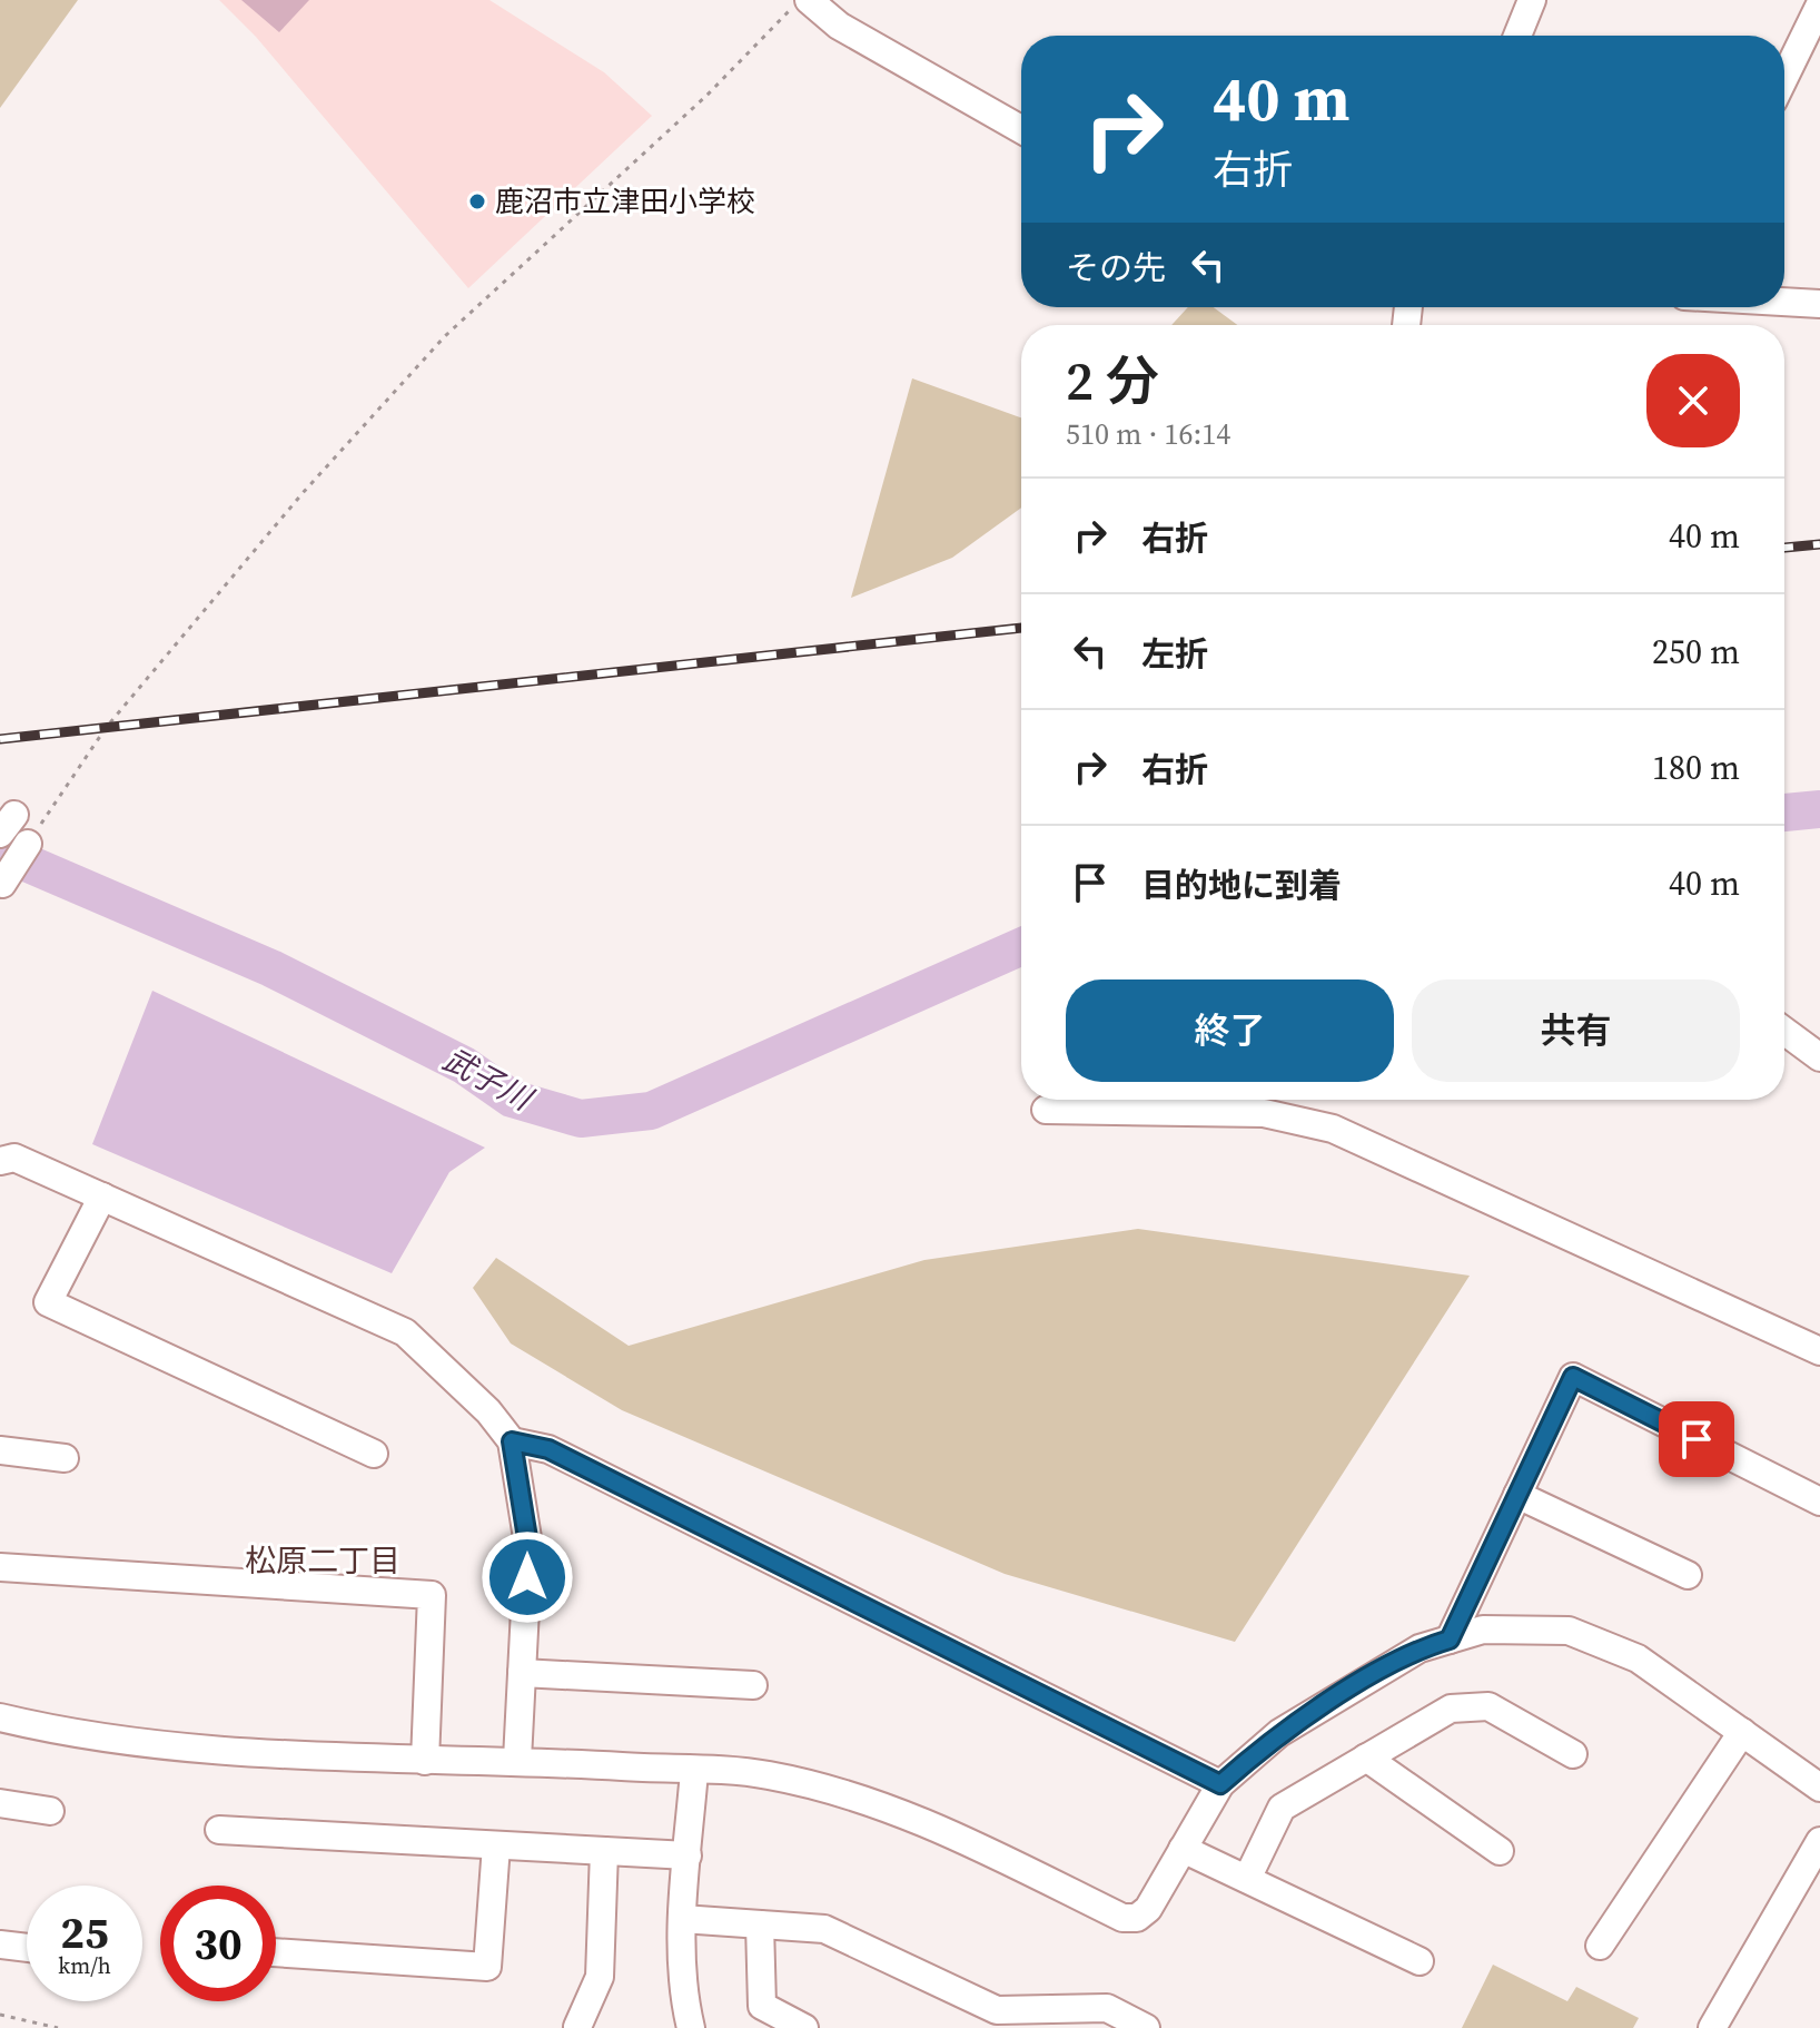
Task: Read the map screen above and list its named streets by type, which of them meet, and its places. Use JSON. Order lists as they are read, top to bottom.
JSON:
{
  "districts": ["松原二丁目"],
  "water": ["武子川"],
  "places": ["鹿沼市立津田小学校"],
  "page": {
    "turn": ["40 m", "右折"],
    "then": "その先",
    "heading": ["2 分", "510 m · 16:14"],
    "list": [
      {
        "name": "右折",
        "value": "40 m"
      },
      {
        "name": "左折",
        "value": "250 m"
      },
      {
        "name": "右折",
        "value": "180 m"
      },
      {
        "name": "目的地に到着",
        "value": "40 m"
      }
    ],
    "buttons": ["終了", "共有"],
    "speed": "25 km/h",
    "limit": "30"
  }
}
